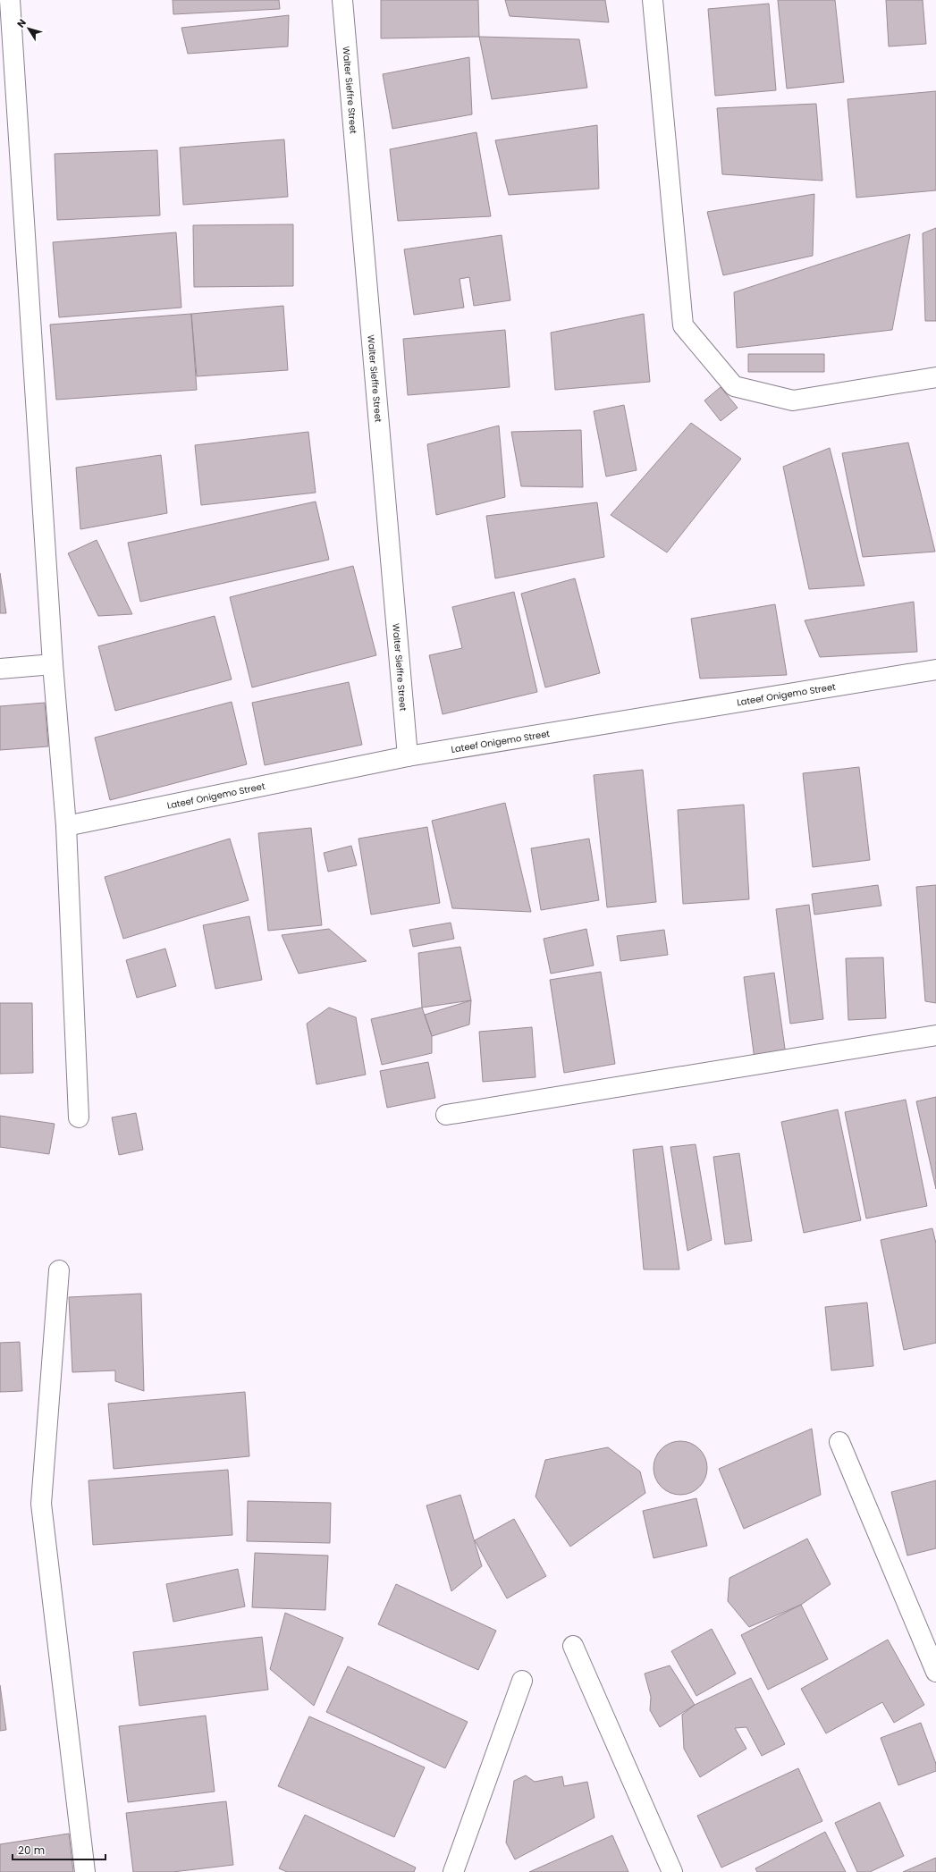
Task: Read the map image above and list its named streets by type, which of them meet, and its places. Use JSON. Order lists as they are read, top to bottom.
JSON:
{
  "streets": {
    "street": ["Walter Sieffre Street", "Lateef Onigemo Street"]
  },
  "crossings": [
    ["Walter Sieffre Street", "Lateef Onigemo Street"]
  ],
  "scale_bar": "20 m",
  "north": "top left"
}
